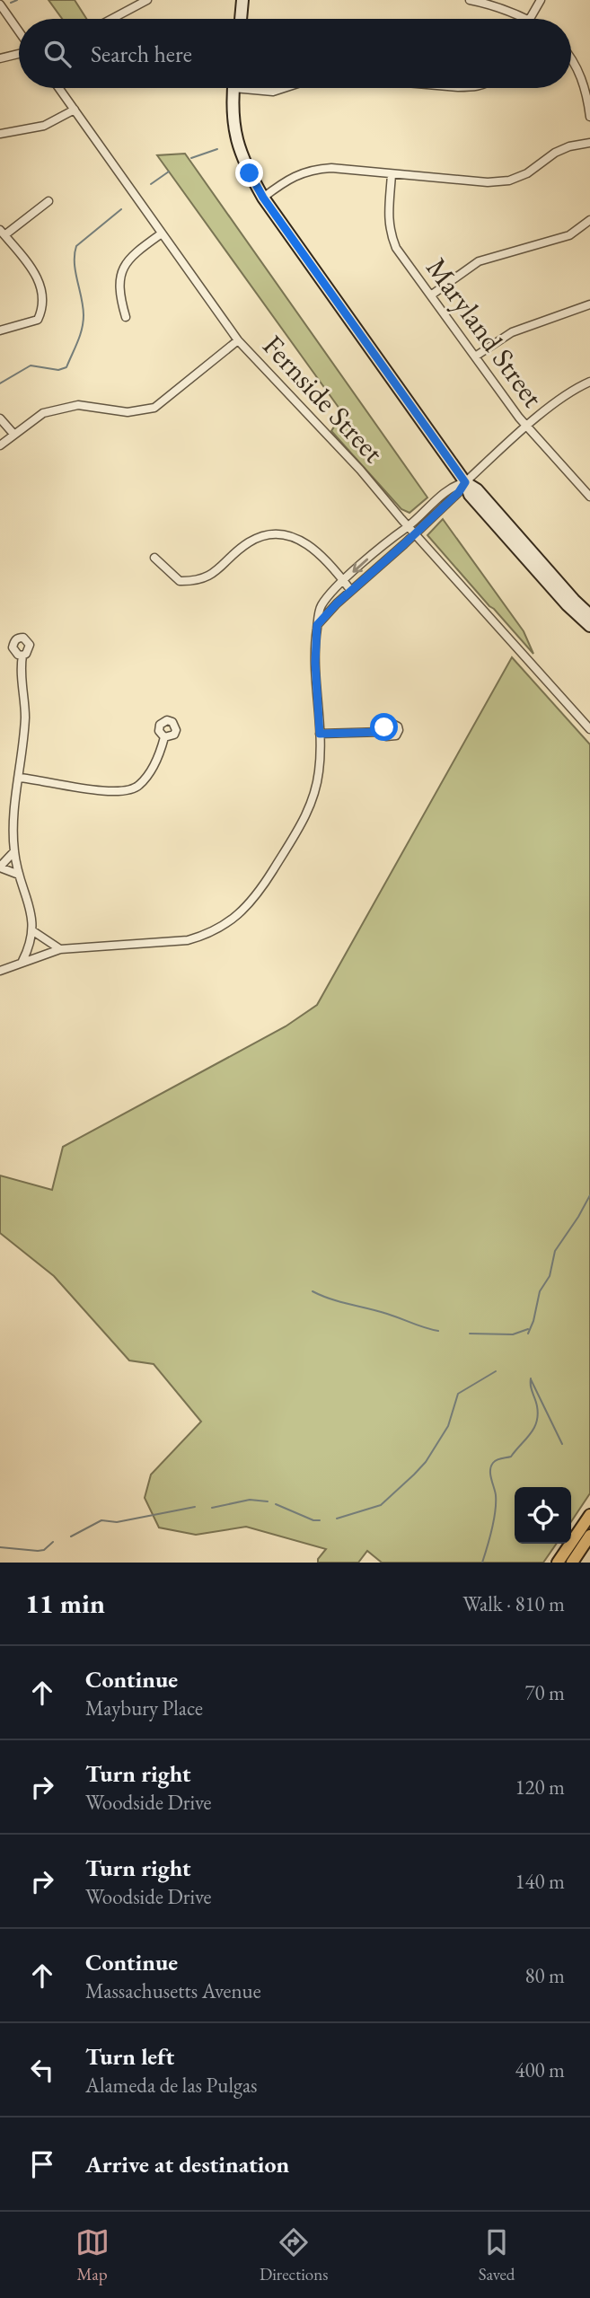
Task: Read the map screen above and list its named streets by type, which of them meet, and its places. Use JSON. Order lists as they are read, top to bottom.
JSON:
{
  "streets": {
    "street": ["Maryland Street", "Fernside Street"]
  },
  "page": {
    "search": "Search here",
    "heading": ["11 min", "Walk · 810 m"],
    "list": [
      ["Continue", "Maybury Place", "70 m"],
      ["Turn right", "Woodside Drive", "120 m"],
      ["Turn right", "Woodside Drive", "140 m"],
      ["Continue", "Massachusetts Avenue", "80 m"],
      ["Turn left", "Alameda de las Pulgas", "400 m"],
      "Arrive at destination"
    ],
    "nav": ["Map", "Directions", "Saved"]
  }
}
